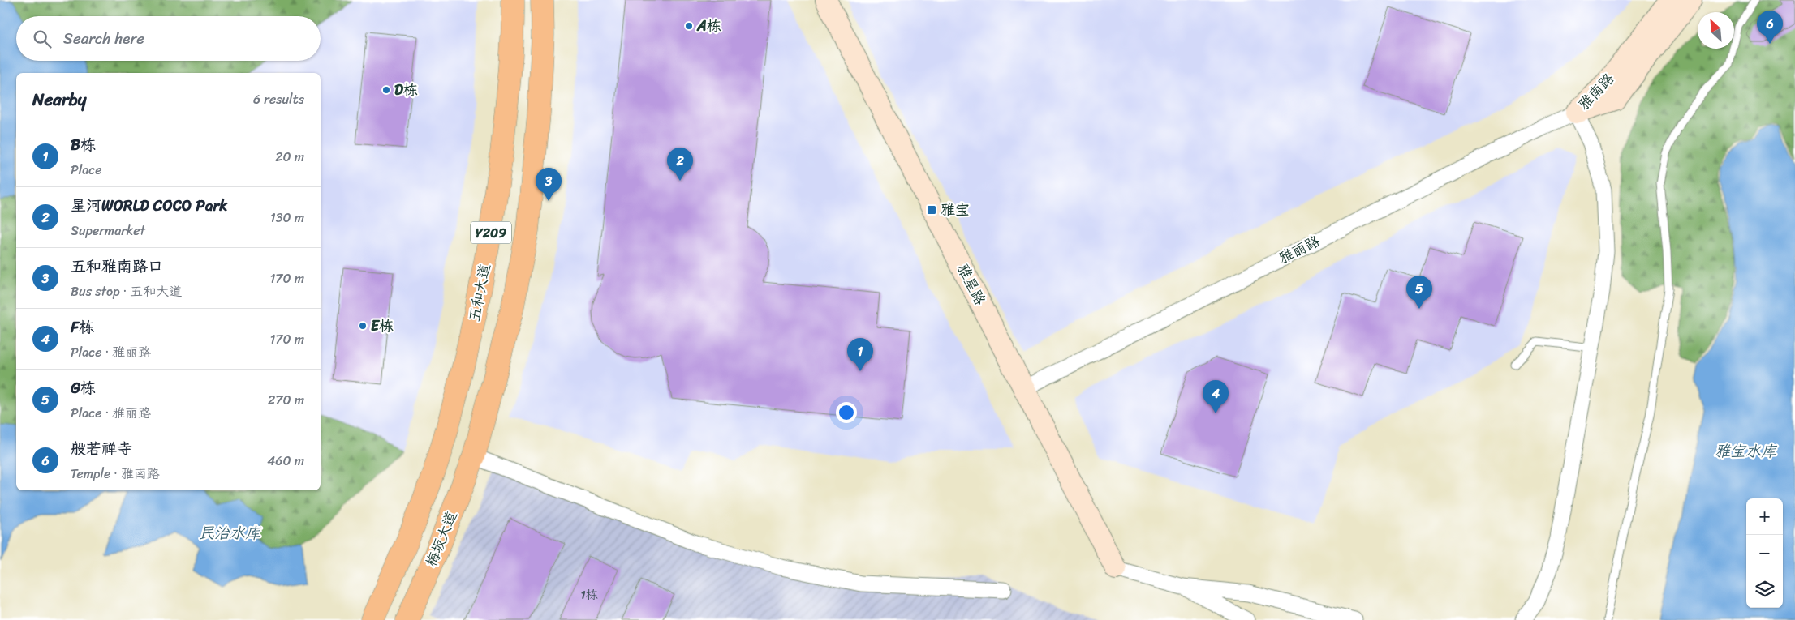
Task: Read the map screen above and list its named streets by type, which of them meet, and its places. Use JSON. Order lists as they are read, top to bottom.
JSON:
{
  "streets": {
    "main road": ["Y209", "五和大道", "梅坂大道"],
    "street": ["雅南路", "雅丽路", "雅星路"]
  },
  "crossings": [
    ["雅南路", "雅丽路"],
    ["Y209", "梅坂大道"],
    ["雅丽路", "雅星路"]
  ],
  "water": ["雅宝水库", "民治水库"],
  "places": {
    "other": ["A栋", "D栋", "E栋"],
    "transit": ["雅宝"]
  },
  "house_numbers": ["1栋"],
  "north": "top left",
  "page": {
    "pins": [
      "6",
      "2",
      "3",
      "5",
      "1",
      "4"
    ],
    "search": "Search here",
    "heading": ["Nearby", "6 results"],
    "list": [
      {
        "mark": "1",
        "name": "B栋",
        "note": "Place",
        "value": "20 m"
      },
      {
        "mark": "2",
        "name": "星河WORLD COCO Park",
        "note": "Supermarket",
        "value": "130 m"
      },
      {
        "mark": "3",
        "name": "五和雅南路口",
        "note": "Bus stop · 五和大道",
        "value": "170 m"
      },
      {
        "mark": "4",
        "name": "F栋",
        "note": "Place · 雅丽路",
        "value": "170 m"
      },
      {
        "mark": "5",
        "name": "G栋",
        "note": "Place · 雅丽路",
        "value": "270 m"
      },
      {
        "mark": "6",
        "name": "般若禅寺",
        "note": "Temple · 雅南路",
        "value": "460 m"
      }
    ],
    "map_buttons": ["+", "−"]
  }
}
